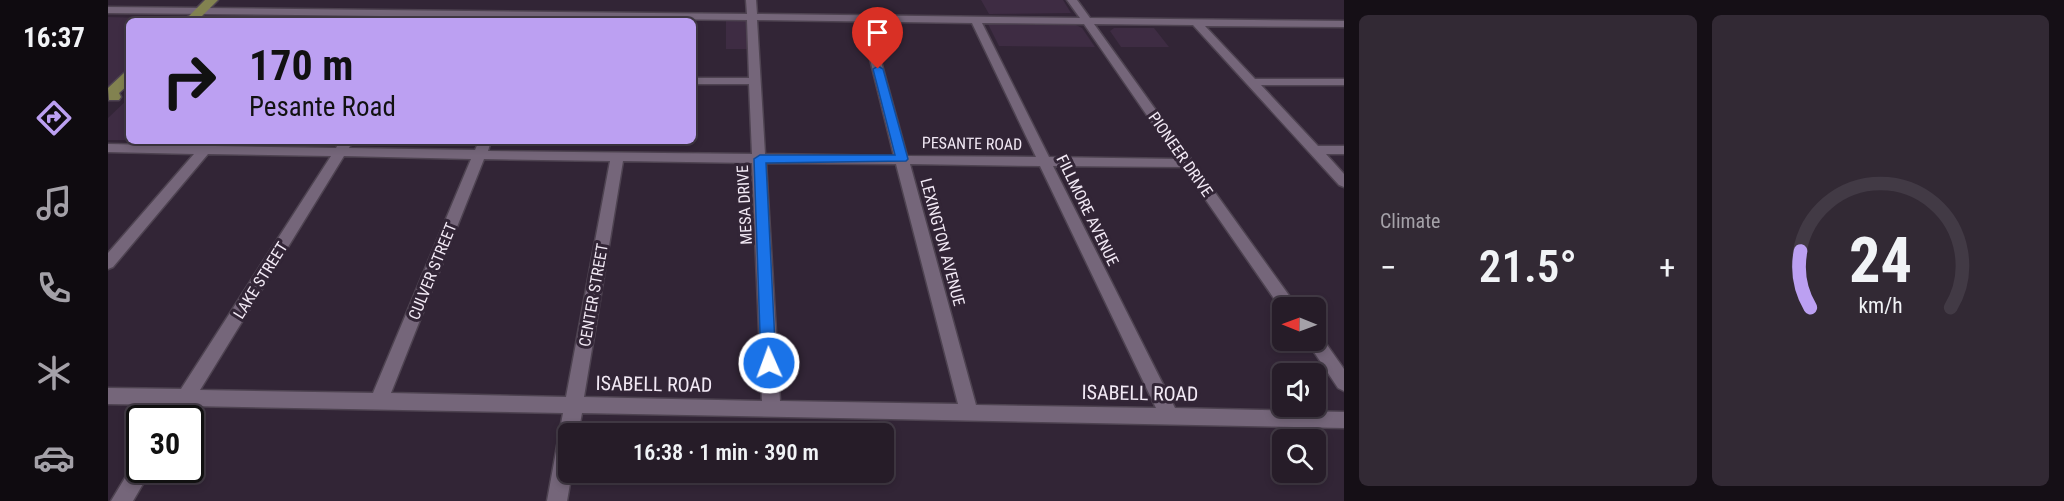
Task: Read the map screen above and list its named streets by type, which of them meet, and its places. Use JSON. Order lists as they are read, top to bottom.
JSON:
{
  "streets": {
    "street": [
      "PESANTE ROAD",
      "PIONEER DRIVE",
      "MESA DRIVE",
      "FILLMORE AVENUE",
      "LEXINGTON AVENUE",
      "CULVER STREET",
      "LAKE STREET",
      "CENTER STREET",
      "ISABELL ROAD"
    ]
  },
  "crossings": [
    ["PESANTE ROAD", "PIONEER DRIVE"],
    ["PESANTE ROAD", "MESA DRIVE"],
    ["PESANTE ROAD", "FILLMORE AVENUE"],
    ["PESANTE ROAD", "LEXINGTON AVENUE"],
    ["PESANTE ROAD", "CULVER STREET"],
    ["PESANTE ROAD", "LAKE STREET"],
    ["PESANTE ROAD", "CENTER STREET"],
    ["MESA DRIVE", "ISABELL ROAD"],
    ["FILLMORE AVENUE", "ISABELL ROAD"],
    ["LEXINGTON AVENUE", "ISABELL ROAD"],
    ["CULVER STREET", "ISABELL ROAD"],
    ["LAKE STREET", "ISABELL ROAD"],
    ["CENTER STREET", "ISABELL ROAD"]
  ],
  "north": "left",
  "page": {
    "tabs": "16:37",
    "tile": "Climate",
    "turn": ["170 m", "Pesante Road"],
    "heat": ["−", "21.5°", "+"],
    "limit": "30",
    "trip": "16:38 · 1 min · 390 m",
    "gauge": ["24", "km/h"]
  }
}
